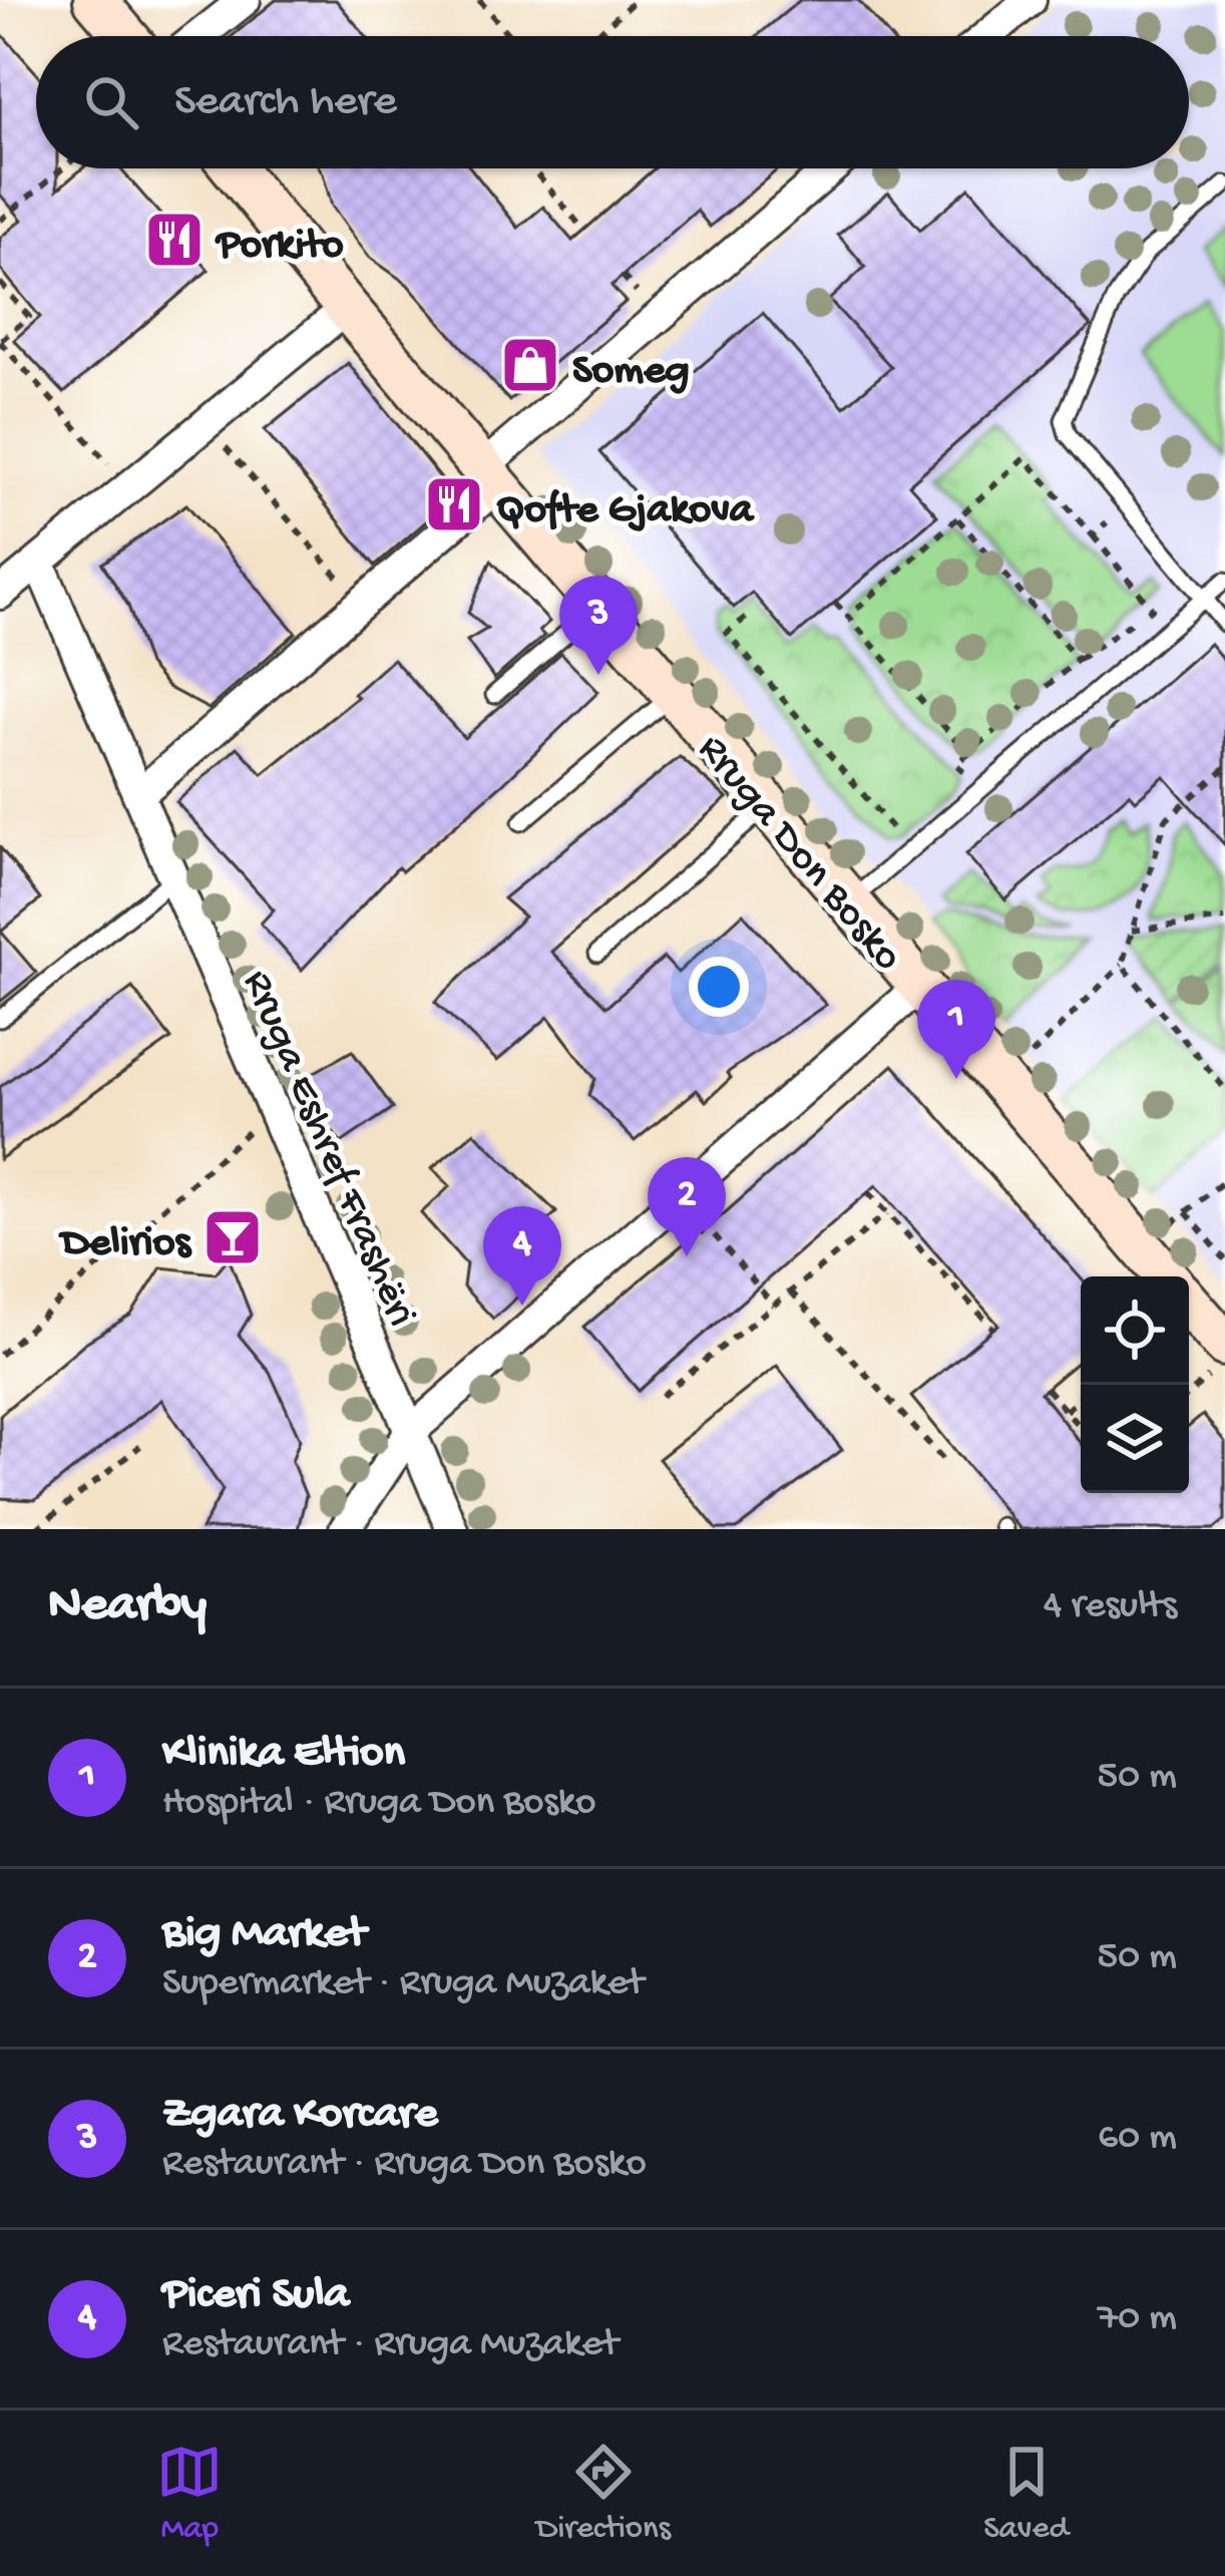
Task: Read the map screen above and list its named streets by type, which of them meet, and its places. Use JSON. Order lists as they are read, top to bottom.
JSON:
{
  "streets": {
    "main road": ["Rruga Don Bosko"],
    "street": ["Rruga Eshref Frashëri"]
  },
  "places": {
    "restaurant": ["Porkito", "Qofte Gjakova"],
    "shop": ["Someg"],
    "bar": ["Delirios"]
  },
  "page": {
    "search": "Search here",
    "pins": [
      "3",
      "1",
      "2",
      "4"
    ],
    "heading": ["Nearby", "4 results"],
    "list": [
      {
        "mark": "1",
        "name": "Klinika Eltion",
        "note": "Hospital · Rruga Don Bosko",
        "value": "50 m"
      },
      {
        "mark": "2",
        "name": "Big Market",
        "note": "Supermarket · Rruga Muzaket",
        "value": "50 m"
      },
      {
        "mark": "3",
        "name": "Zgara Korcare",
        "note": "Restaurant · Rruga Don Bosko",
        "value": "60 m"
      },
      {
        "mark": "4",
        "name": "Piceri Sula",
        "note": "Restaurant · Rruga Muzaket",
        "value": "70 m"
      }
    ],
    "nav": ["Map", "Directions", "Saved"]
  }
}
